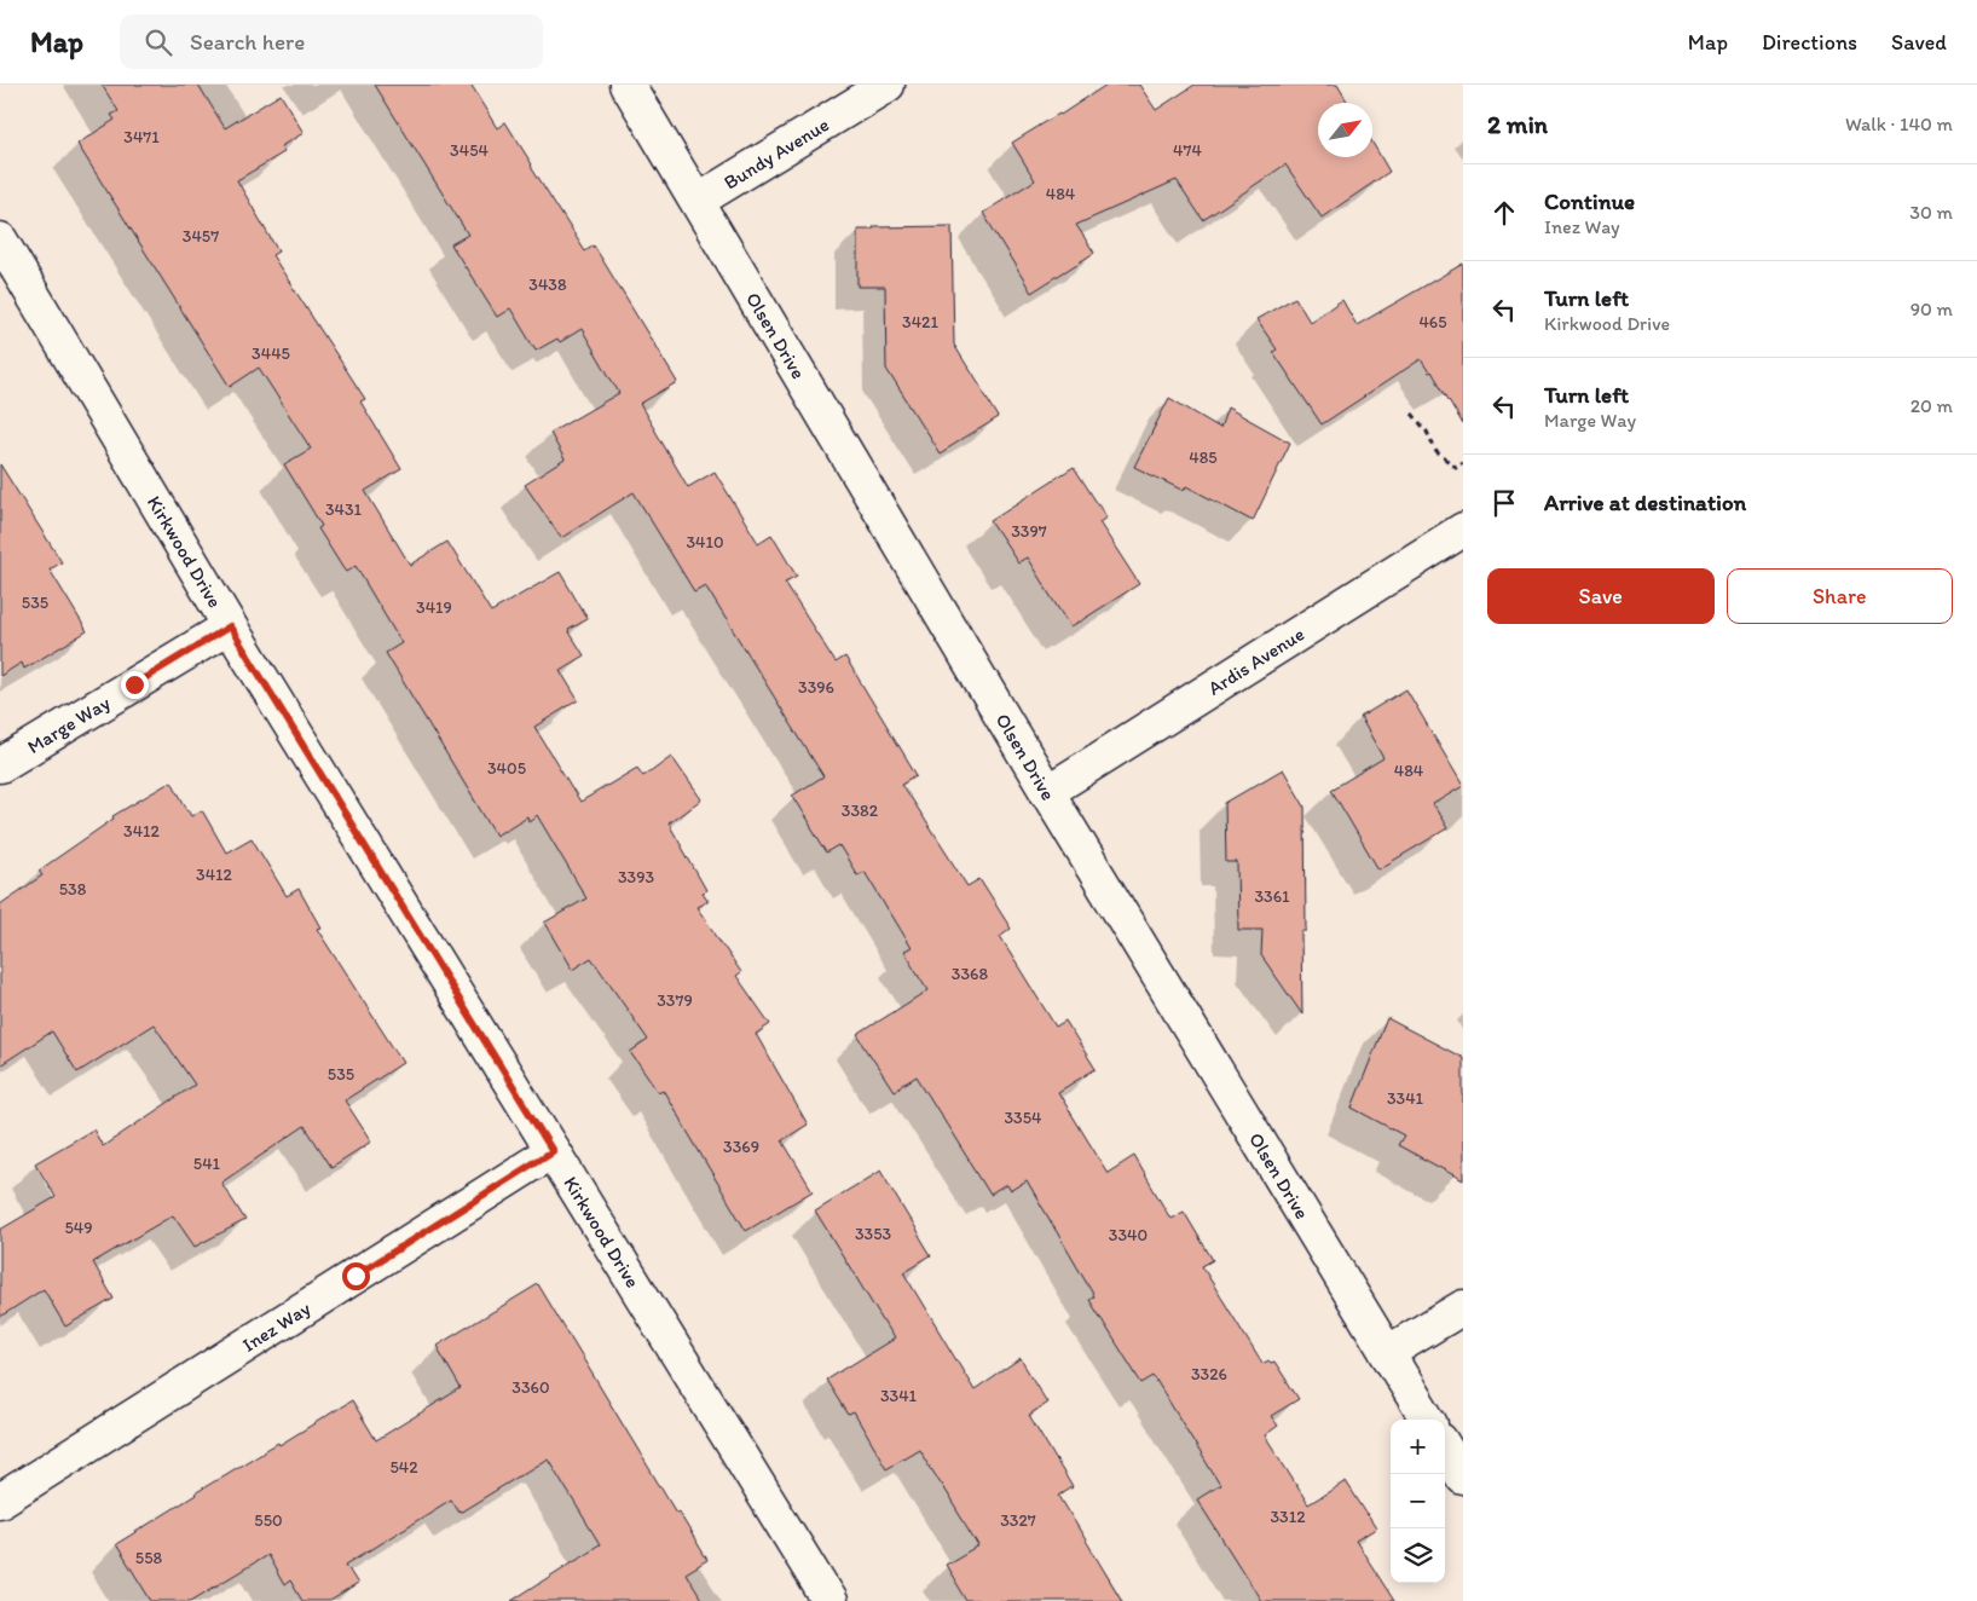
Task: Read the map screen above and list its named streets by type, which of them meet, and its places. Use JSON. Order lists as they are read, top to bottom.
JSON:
{
  "streets": {
    "street": [
      "Bundy Avenue",
      "Olsen Drive",
      "Kirkwood Drive",
      "Ardis Avenue",
      "Marge Way",
      "Inez Way"
    ]
  },
  "crossings": [
    ["Bundy Avenue", "Olsen Drive"],
    ["Olsen Drive", "Ardis Avenue"],
    ["Kirkwood Drive", "Marge Way"],
    ["Kirkwood Drive", "Inez Way"]
  ],
  "house_numbers": [
    "3471",
    "3454",
    "474",
    "484",
    "3457",
    "3438",
    "3421",
    "465",
    "3445",
    "485",
    "3431",
    "3397",
    "3410",
    "535",
    "3419",
    "3396",
    "3405",
    "484",
    "3382",
    "3412",
    "3412",
    "3393",
    "538",
    "3361",
    "3368",
    "3379",
    "535",
    "3341",
    "3354",
    "3369",
    "541",
    "549",
    "3353",
    "3340",
    "3326",
    "3360",
    "3341",
    "542",
    "3312",
    "550",
    "3327",
    "558"
  ],
  "north": "top right",
  "page": {
    "header": "Map",
    "search": "Search here",
    "nav": ["Map", "Directions", "Saved"],
    "heading": ["2 min", "Walk · 140 m"],
    "list": [
      ["Continue", "Inez Way", "30 m"],
      ["Turn left", "Kirkwood Drive", "90 m"],
      ["Turn left", "Marge Way", "20 m"],
      "Arrive at destination"
    ],
    "buttons": ["Save", "Share"],
    "map_buttons": ["+", "−"]
  }
}
